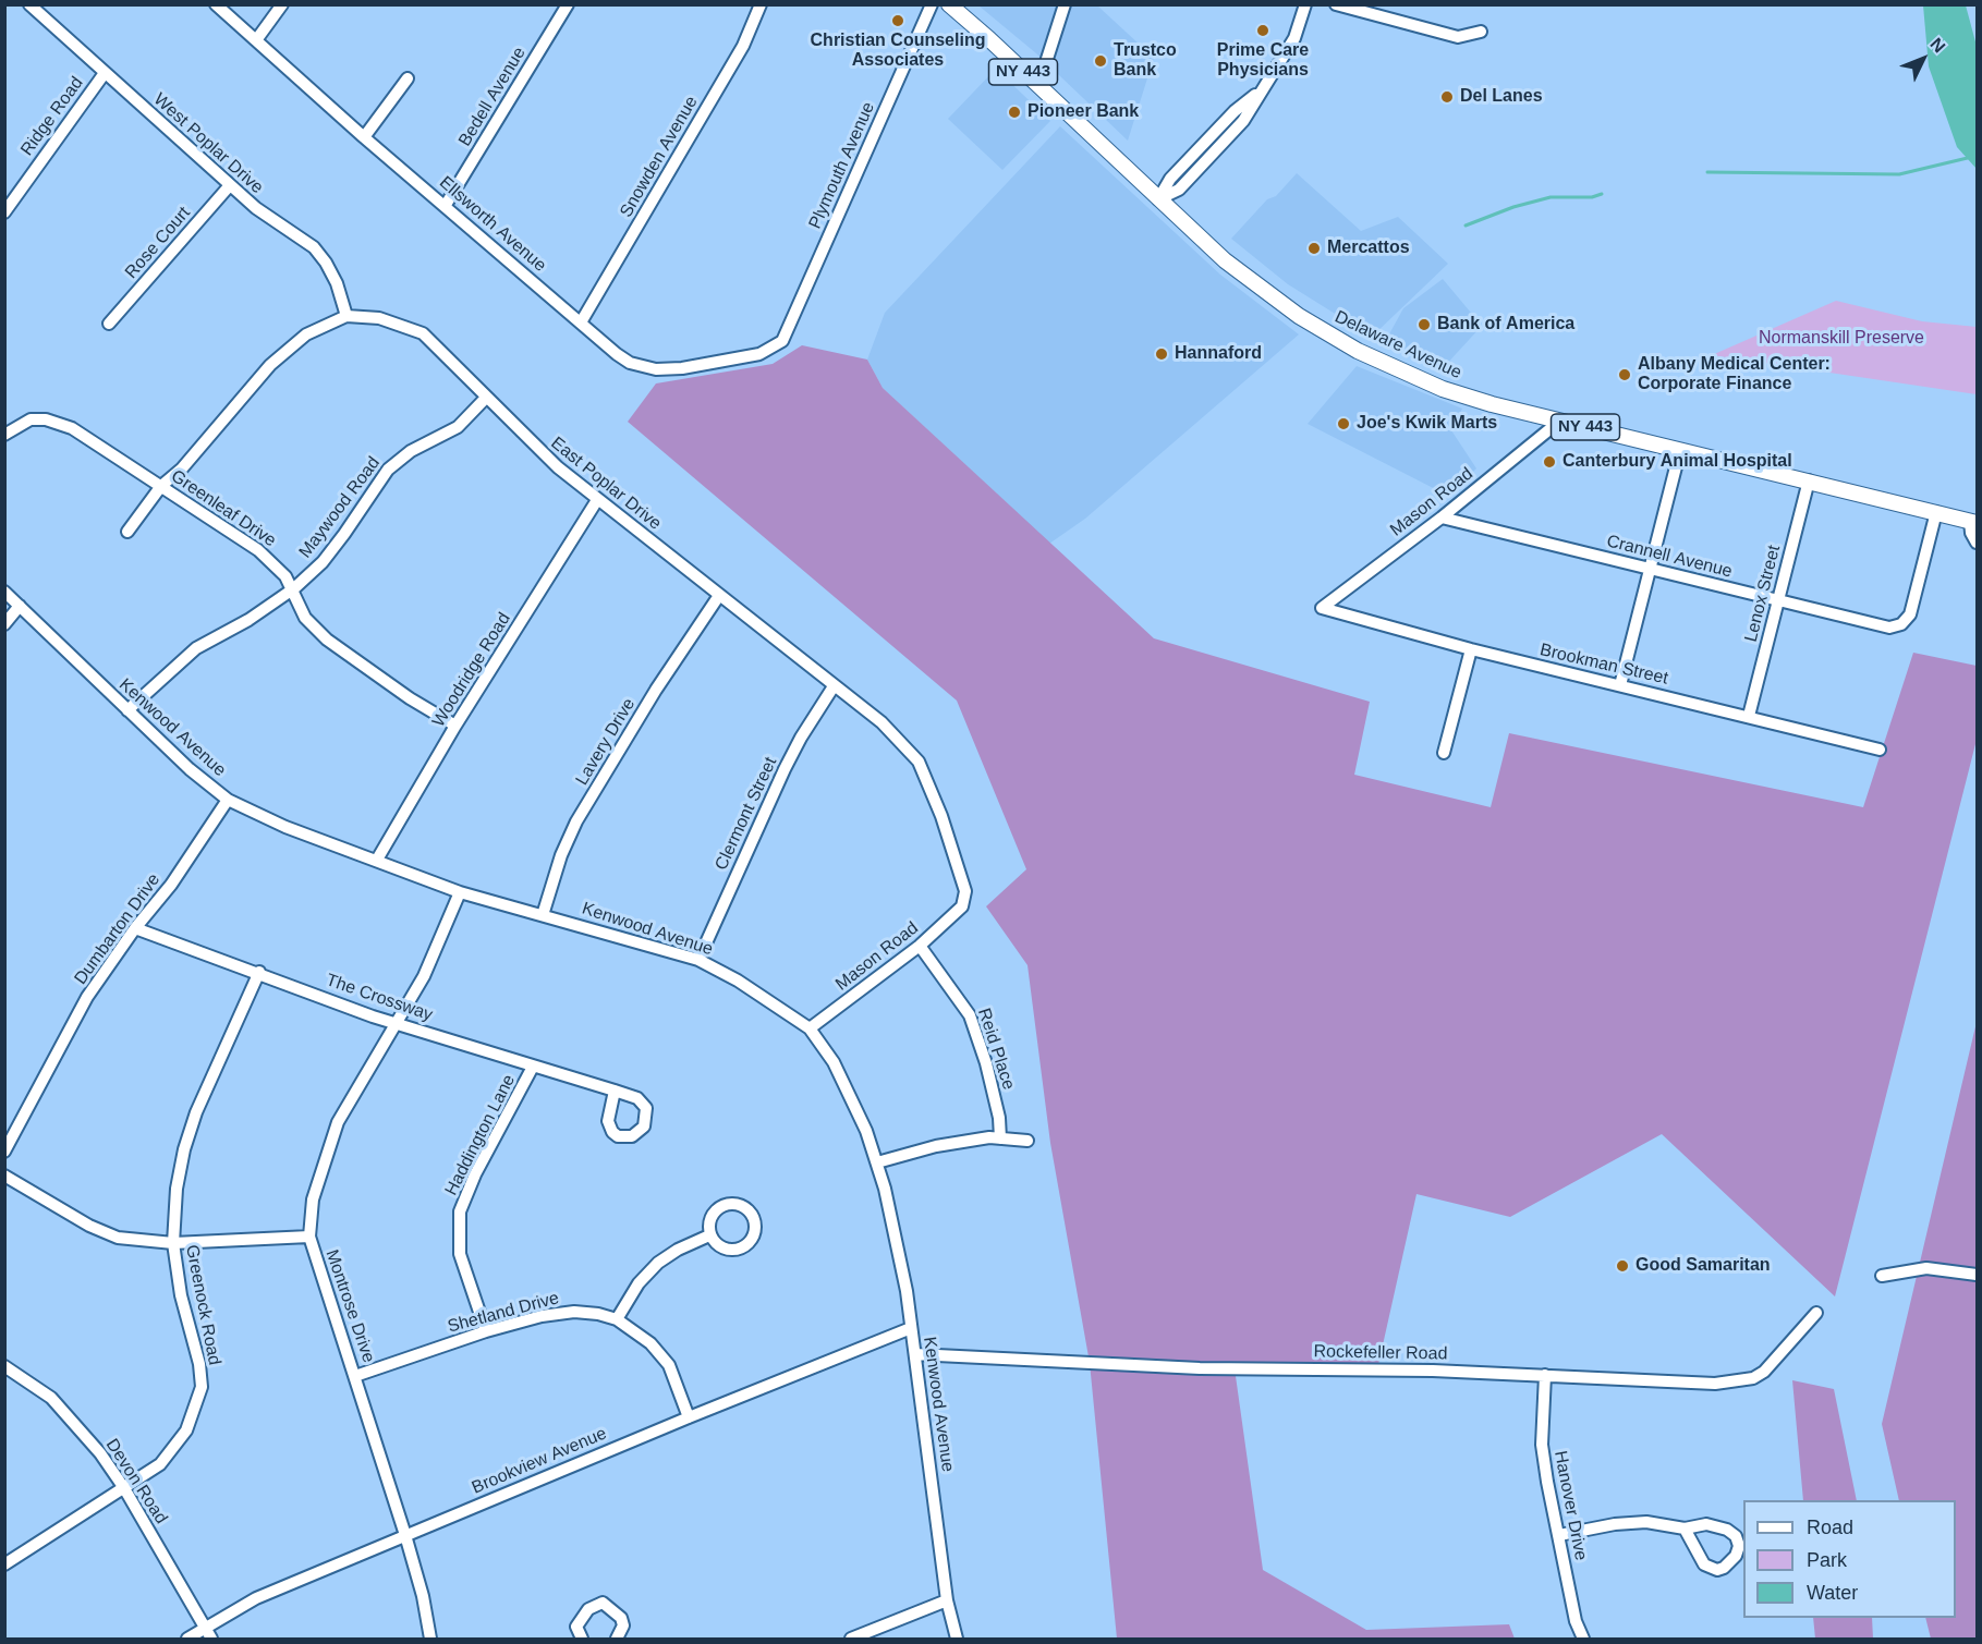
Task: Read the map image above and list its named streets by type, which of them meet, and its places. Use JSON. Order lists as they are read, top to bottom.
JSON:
{
  "streets": {
    "main road": ["NY 443", "Delaware Avenue"],
    "street": [
      "Bedell Avenue",
      "Ridge Road",
      "West Poplar Drive",
      "Snowden Avenue",
      "Plymouth Avenue",
      "Ellsworth Avenue",
      "Rose Court",
      "East Poplar Drive",
      "Mason Road",
      "Maywood Road",
      "Greenleaf Drive",
      "Crannell Avenue",
      "Lenox Street",
      "Brookman Street",
      "Woodridge Road",
      "Kenwood Avenue",
      "Lavery Drive",
      "Clermont Street",
      "Dumbarton Drive",
      "The Crossway",
      "Reid Place",
      "Haddington Lane",
      "Greenock Road",
      "Montrose Drive",
      "Shetland Drive",
      "Rockefeller Road",
      "Brookview Avenue",
      "Devon Road",
      "Hanover Drive"
    ]
  },
  "crossings": [
    ["Bedell Avenue", "Ellsworth Avenue"],
    ["Ridge Road", "West Poplar Drive"],
    ["West Poplar Drive", "Rose Court"],
    ["West Poplar Drive", "East Poplar Drive"],
    ["Snowden Avenue", "Ellsworth Avenue"],
    ["Plymouth Avenue", "Ellsworth Avenue"],
    ["Delaware Avenue", "Mason Road"],
    ["Delaware Avenue", "Crannell Avenue"],
    ["Delaware Avenue", "Lenox Street"],
    ["East Poplar Drive", "Mason Road"],
    ["East Poplar Drive", "Maywood Road"],
    ["East Poplar Drive", "Greenleaf Drive"],
    ["East Poplar Drive", "Woodridge Road"],
    ["East Poplar Drive", "Lavery Drive"],
    ["East Poplar Drive", "Clermont Street"],
    ["Mason Road", "Crannell Avenue"],
    ["Mason Road", "Brookman Street"],
    ["Mason Road", "Kenwood Avenue"],
    ["Mason Road", "Reid Place"],
    ["Maywood Road", "Greenleaf Drive"],
    ["Maywood Road", "Kenwood Avenue"],
    ["Greenleaf Drive", "Woodridge Road"],
    ["Crannell Avenue", "Lenox Street"],
    ["Lenox Street", "Brookman Street"],
    ["Woodridge Road", "Kenwood Avenue"],
    ["Kenwood Avenue", "Lavery Drive"],
    ["Kenwood Avenue", "Clermont Street"],
    ["Kenwood Avenue", "Dumbarton Drive"],
    ["Kenwood Avenue", "Montrose Drive"],
    ["Kenwood Avenue", "Rockefeller Road"],
    ["Kenwood Avenue", "Brookview Avenue"],
    ["Dumbarton Drive", "The Crossway"],
    ["The Crossway", "Haddington Lane"],
    ["The Crossway", "Greenock Road"],
    ["The Crossway", "Montrose Drive"],
    ["Haddington Lane", "Shetland Drive"],
    ["Greenock Road", "Devon Road"],
    ["Montrose Drive", "Shetland Drive"],
    ["Montrose Drive", "Brookview Avenue"],
    ["Shetland Drive", "Brookview Avenue"],
    ["Rockefeller Road", "Hanover Drive"],
    ["Brookview Avenue", "Devon Road"]
  ],
  "parks": ["Normanskill Preserve"],
  "places": [
    "Christian Counseling Associates",
    "Prime Care Physicians",
    "Trustco Bank",
    "Del Lanes",
    "Pioneer Bank",
    "Mercattos",
    "Bank of America",
    "Hannaford",
    "Albany Medical Center: Corporate Finance",
    "Joe's Kwik Marts",
    "Canterbury Animal Hospital",
    "Good Samaritan"
  ],
  "legend": ["Road", "Park", "Water"],
  "north": "top right"
}
